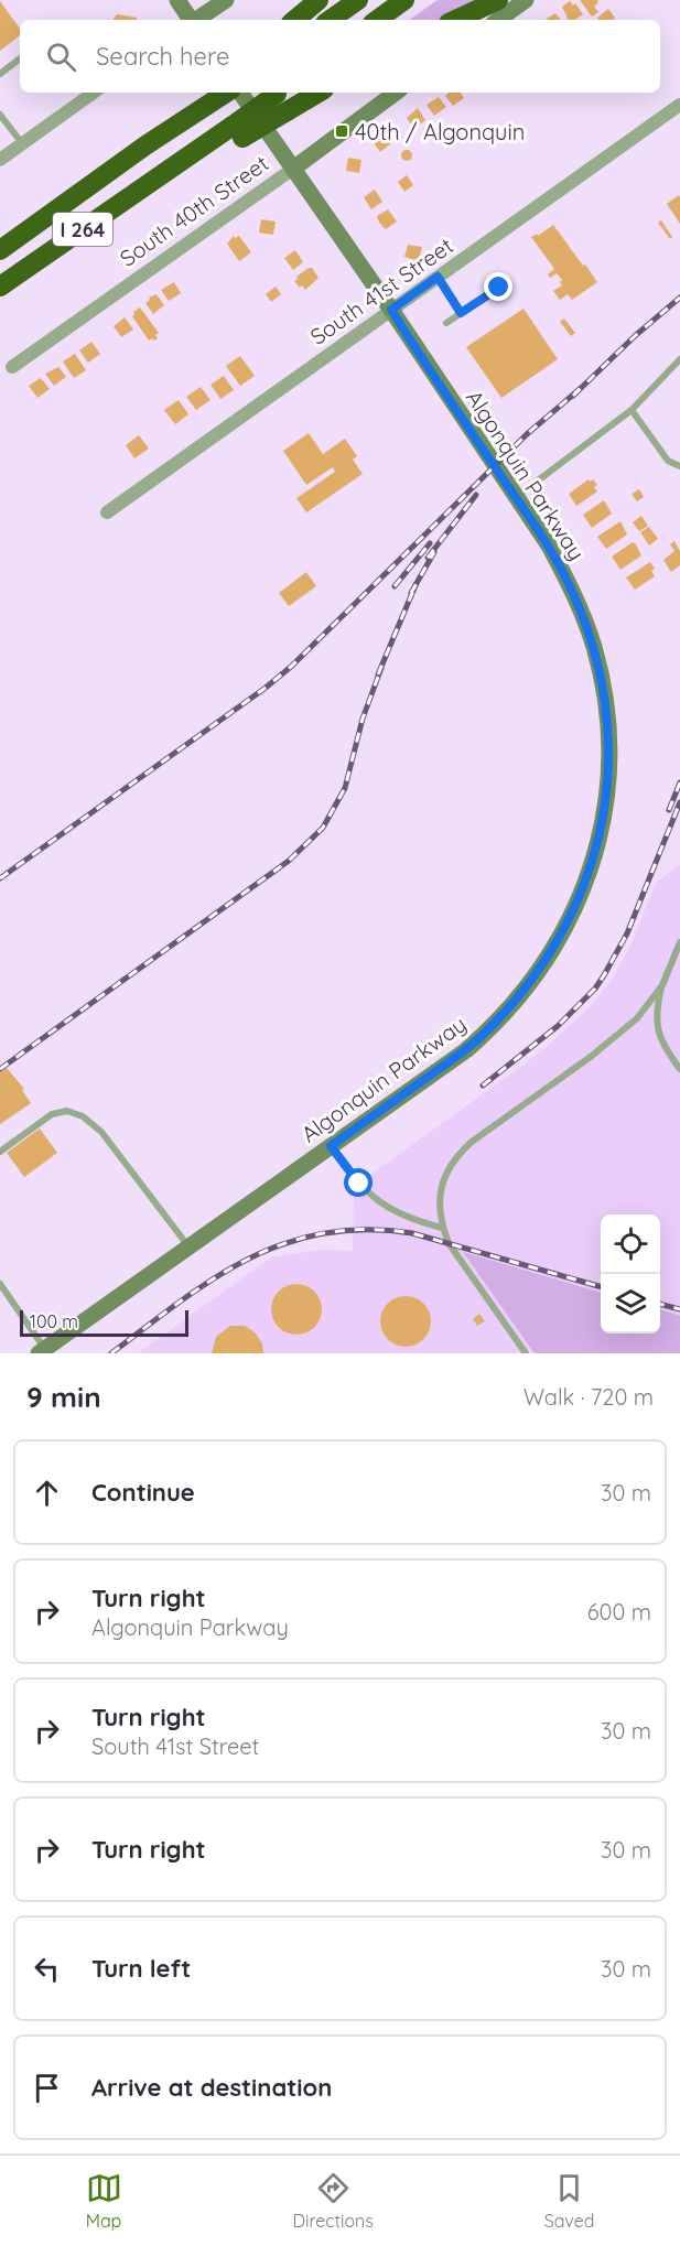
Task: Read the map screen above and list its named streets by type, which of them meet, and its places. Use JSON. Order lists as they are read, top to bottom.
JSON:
{
  "streets": {
    "highway": ["I 264"],
    "street": ["South 40th Street", "South 41st Street", "Algonquin Parkway"]
  },
  "crossings": [
    ["South 40th Street", "Algonquin Parkway"],
    ["South 41st Street", "Algonquin Parkway"]
  ],
  "places": {
    "transit": ["40th / Algonquin"]
  },
  "scale_bar": "100 m",
  "page": {
    "search": "Search here",
    "scale": "100 m",
    "heading": ["9 min", "Walk · 720 m"],
    "list": [
      ["Continue", "30 m"],
      ["Turn right", "Algonquin Parkway", "600 m"],
      ["Turn right", "South 41st Street", "30 m"],
      ["Turn right", "30 m"],
      ["Turn left", "30 m"],
      "Arrive at destination"
    ],
    "nav": ["Map", "Directions", "Saved"]
  }
}
